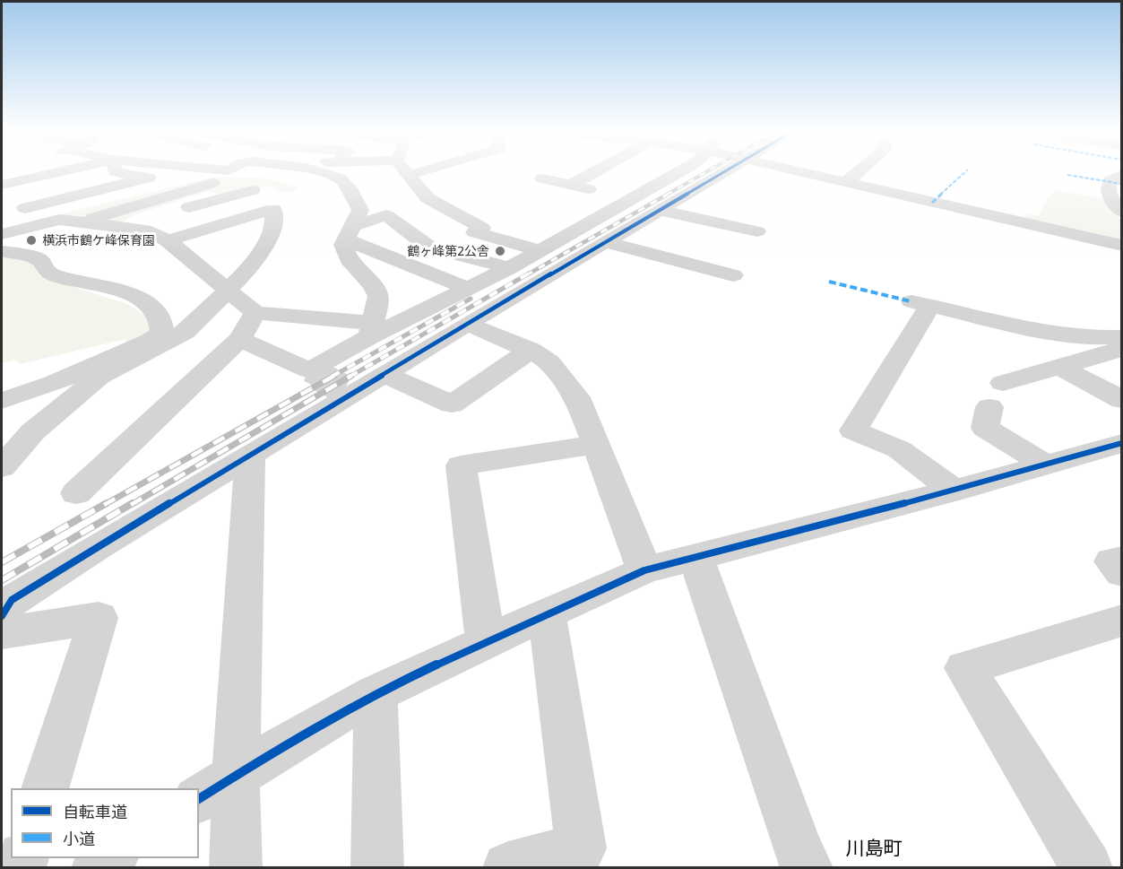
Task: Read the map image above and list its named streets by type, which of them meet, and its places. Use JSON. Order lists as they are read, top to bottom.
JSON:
{
  "districts": ["川島町"],
  "places": ["横浜市鶴ケ峰保育園", "鶴ヶ峰第2公舎"],
  "legend": ["自転車道", "小道"]
}
